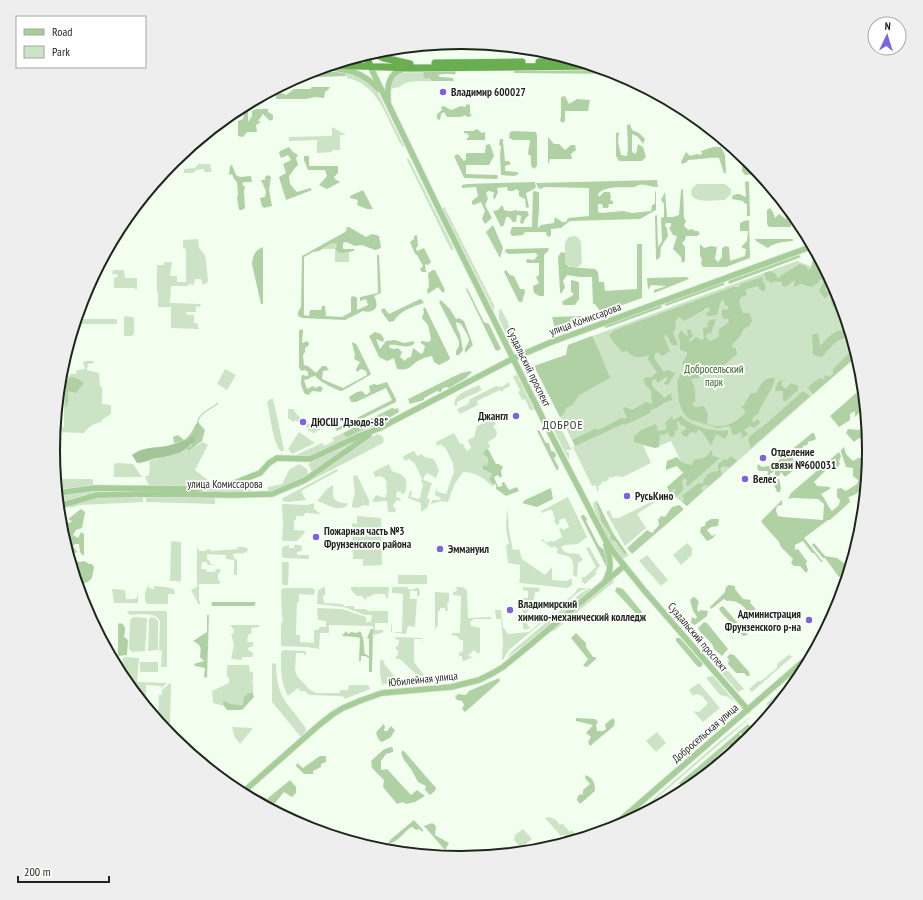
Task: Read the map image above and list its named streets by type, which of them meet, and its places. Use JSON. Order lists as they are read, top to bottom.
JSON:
{
  "streets": {
    "main road": [
      "улица Комиссарова",
      "Суздальский проспект",
      "Юбилейная улица",
      "Добросельская улица"
    ]
  },
  "crossings": [
    ["улица Комиссарова", "Суздальский проспект"],
    ["Суздальский проспект", "Юбилейная улица"],
    ["Суздальский проспект", "Добросельская улица"]
  ],
  "districts": ["ДОБРОЕ"],
  "parks": ["Добросельский парк"],
  "places": [
    "Владимир 600027",
    "Джангл",
    "ДЮСШ \"Дзюдо-88\"",
    "Отделение связи №600031",
    "Велес",
    "РусьКино",
    "Пожарная часть №3 Фрунзенского района",
    "Эммануил",
    "Владимирский химико-механический колледж",
    "Администрация Фрунзенского р-на"
  ],
  "legend": ["Road", "Park"],
  "scale_bar": "200 m",
  "north": "top"
}
